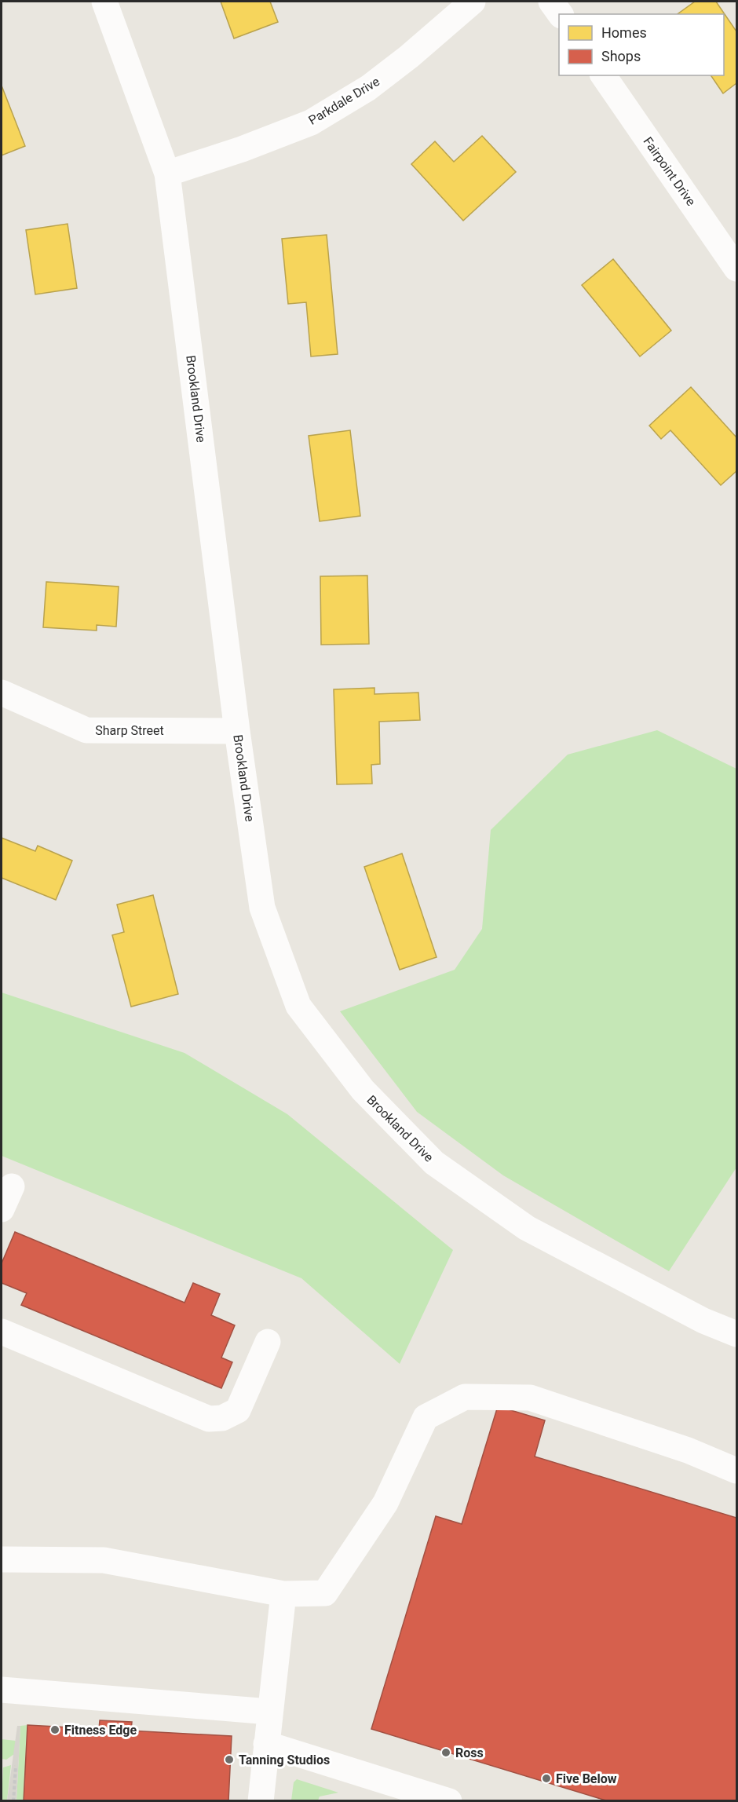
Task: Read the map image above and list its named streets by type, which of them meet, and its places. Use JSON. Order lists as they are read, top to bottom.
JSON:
{
  "streets": {
    "street": [
      "Parkdale Drive",
      "Fairpoint Drive",
      "Brookland Drive",
      "Sharp Street"
    ]
  },
  "crossings": [
    ["Parkdale Drive", "Brookland Drive"],
    ["Brookland Drive", "Sharp Street"]
  ],
  "places": [
    "Fitness Edge",
    "Ross",
    "Tanning Studios",
    "Five Below"
  ],
  "legend": ["Homes", "Shops"]
}
